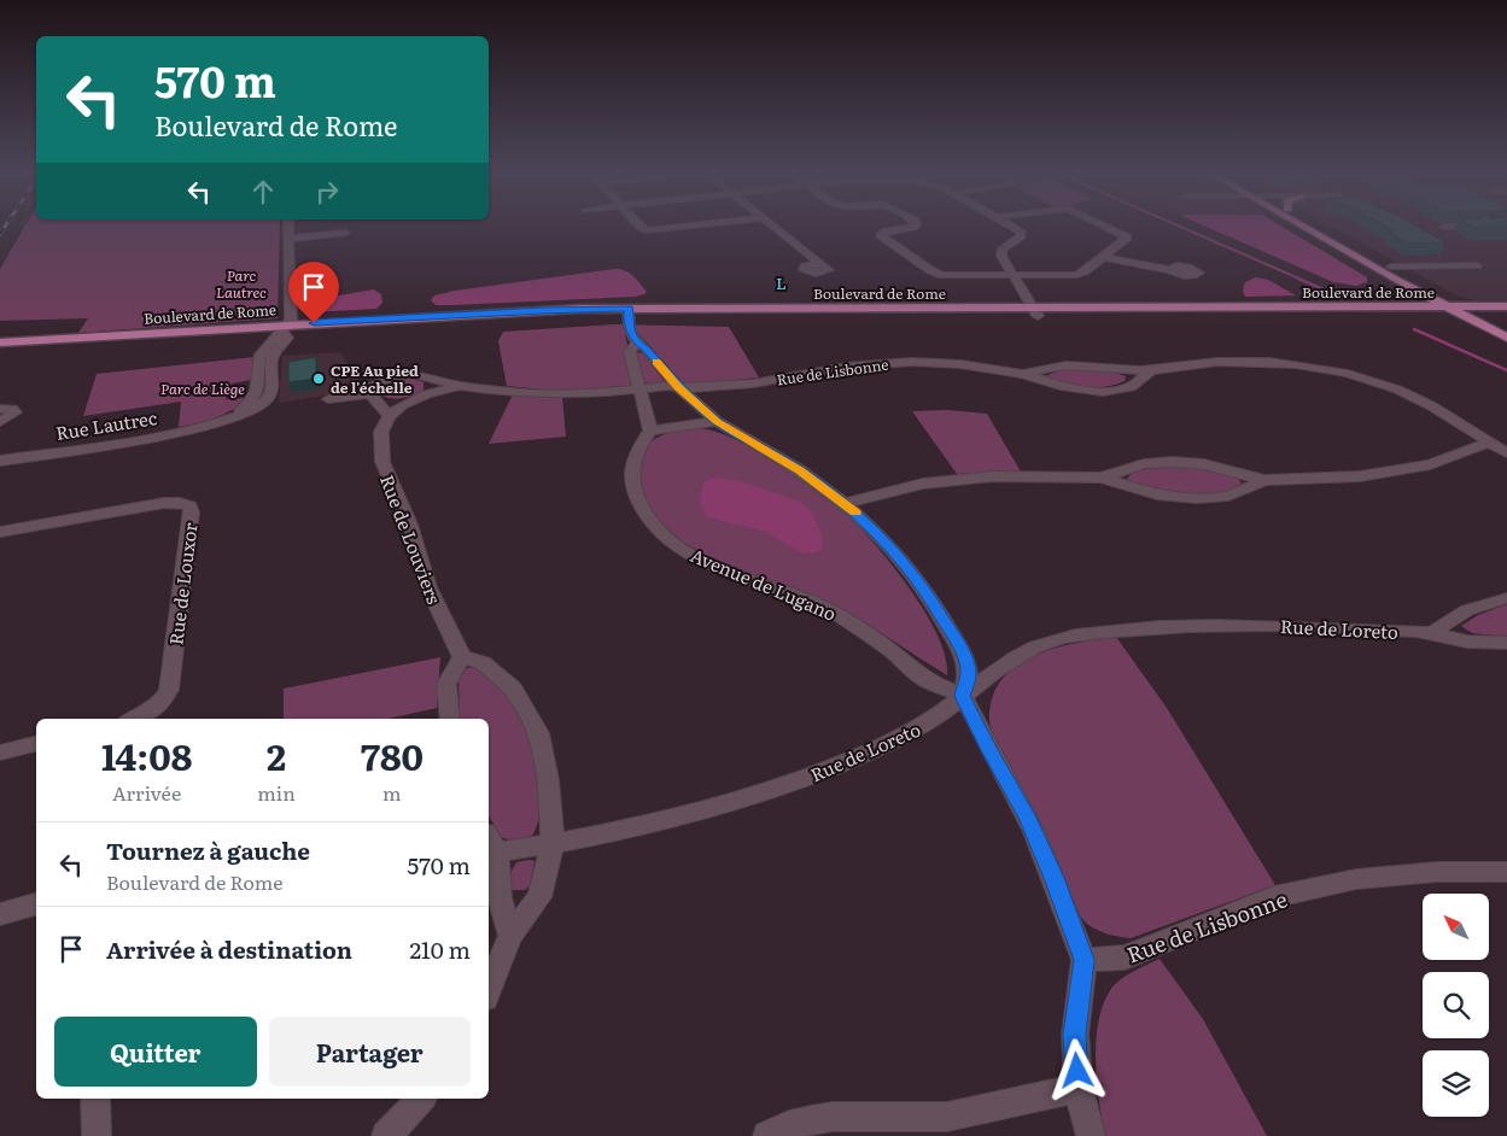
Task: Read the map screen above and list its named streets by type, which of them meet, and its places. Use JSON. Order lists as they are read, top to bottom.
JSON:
{
  "streets": {
    "main road": ["Boulevard de Rome"],
    "street": [
      "Rue de Lisbonne",
      "Rue Lautrec",
      "Rue de Louviers",
      "Rue de Louxor",
      "Avenue de Lugano",
      "Rue de Loreto"
    ]
  },
  "crossings": [
    ["Boulevard de Rome", "Rue Lautrec"],
    ["Avenue de Lugano", "Rue de Loreto"]
  ],
  "districts": ["L"],
  "parks": ["Parc Lautrec", "Parc de Liège"],
  "places": ["CPE Au pied de l'échelle"],
  "north": "top left",
  "page": {
    "turn": ["570 m", "Boulevard de Rome"],
    "eta": [
      "14:08",
      "Arrivée",
      "2",
      "min",
      "780",
      "m"
    ],
    "list": [
      {
        "name": "Tournez à gauche",
        "note": "Boulevard de Rome",
        "value": "570 m"
      },
      {
        "name": "Arrivée à destination",
        "value": "210 m"
      }
    ],
    "buttons": ["Quitter", "Partager"]
  }
}
